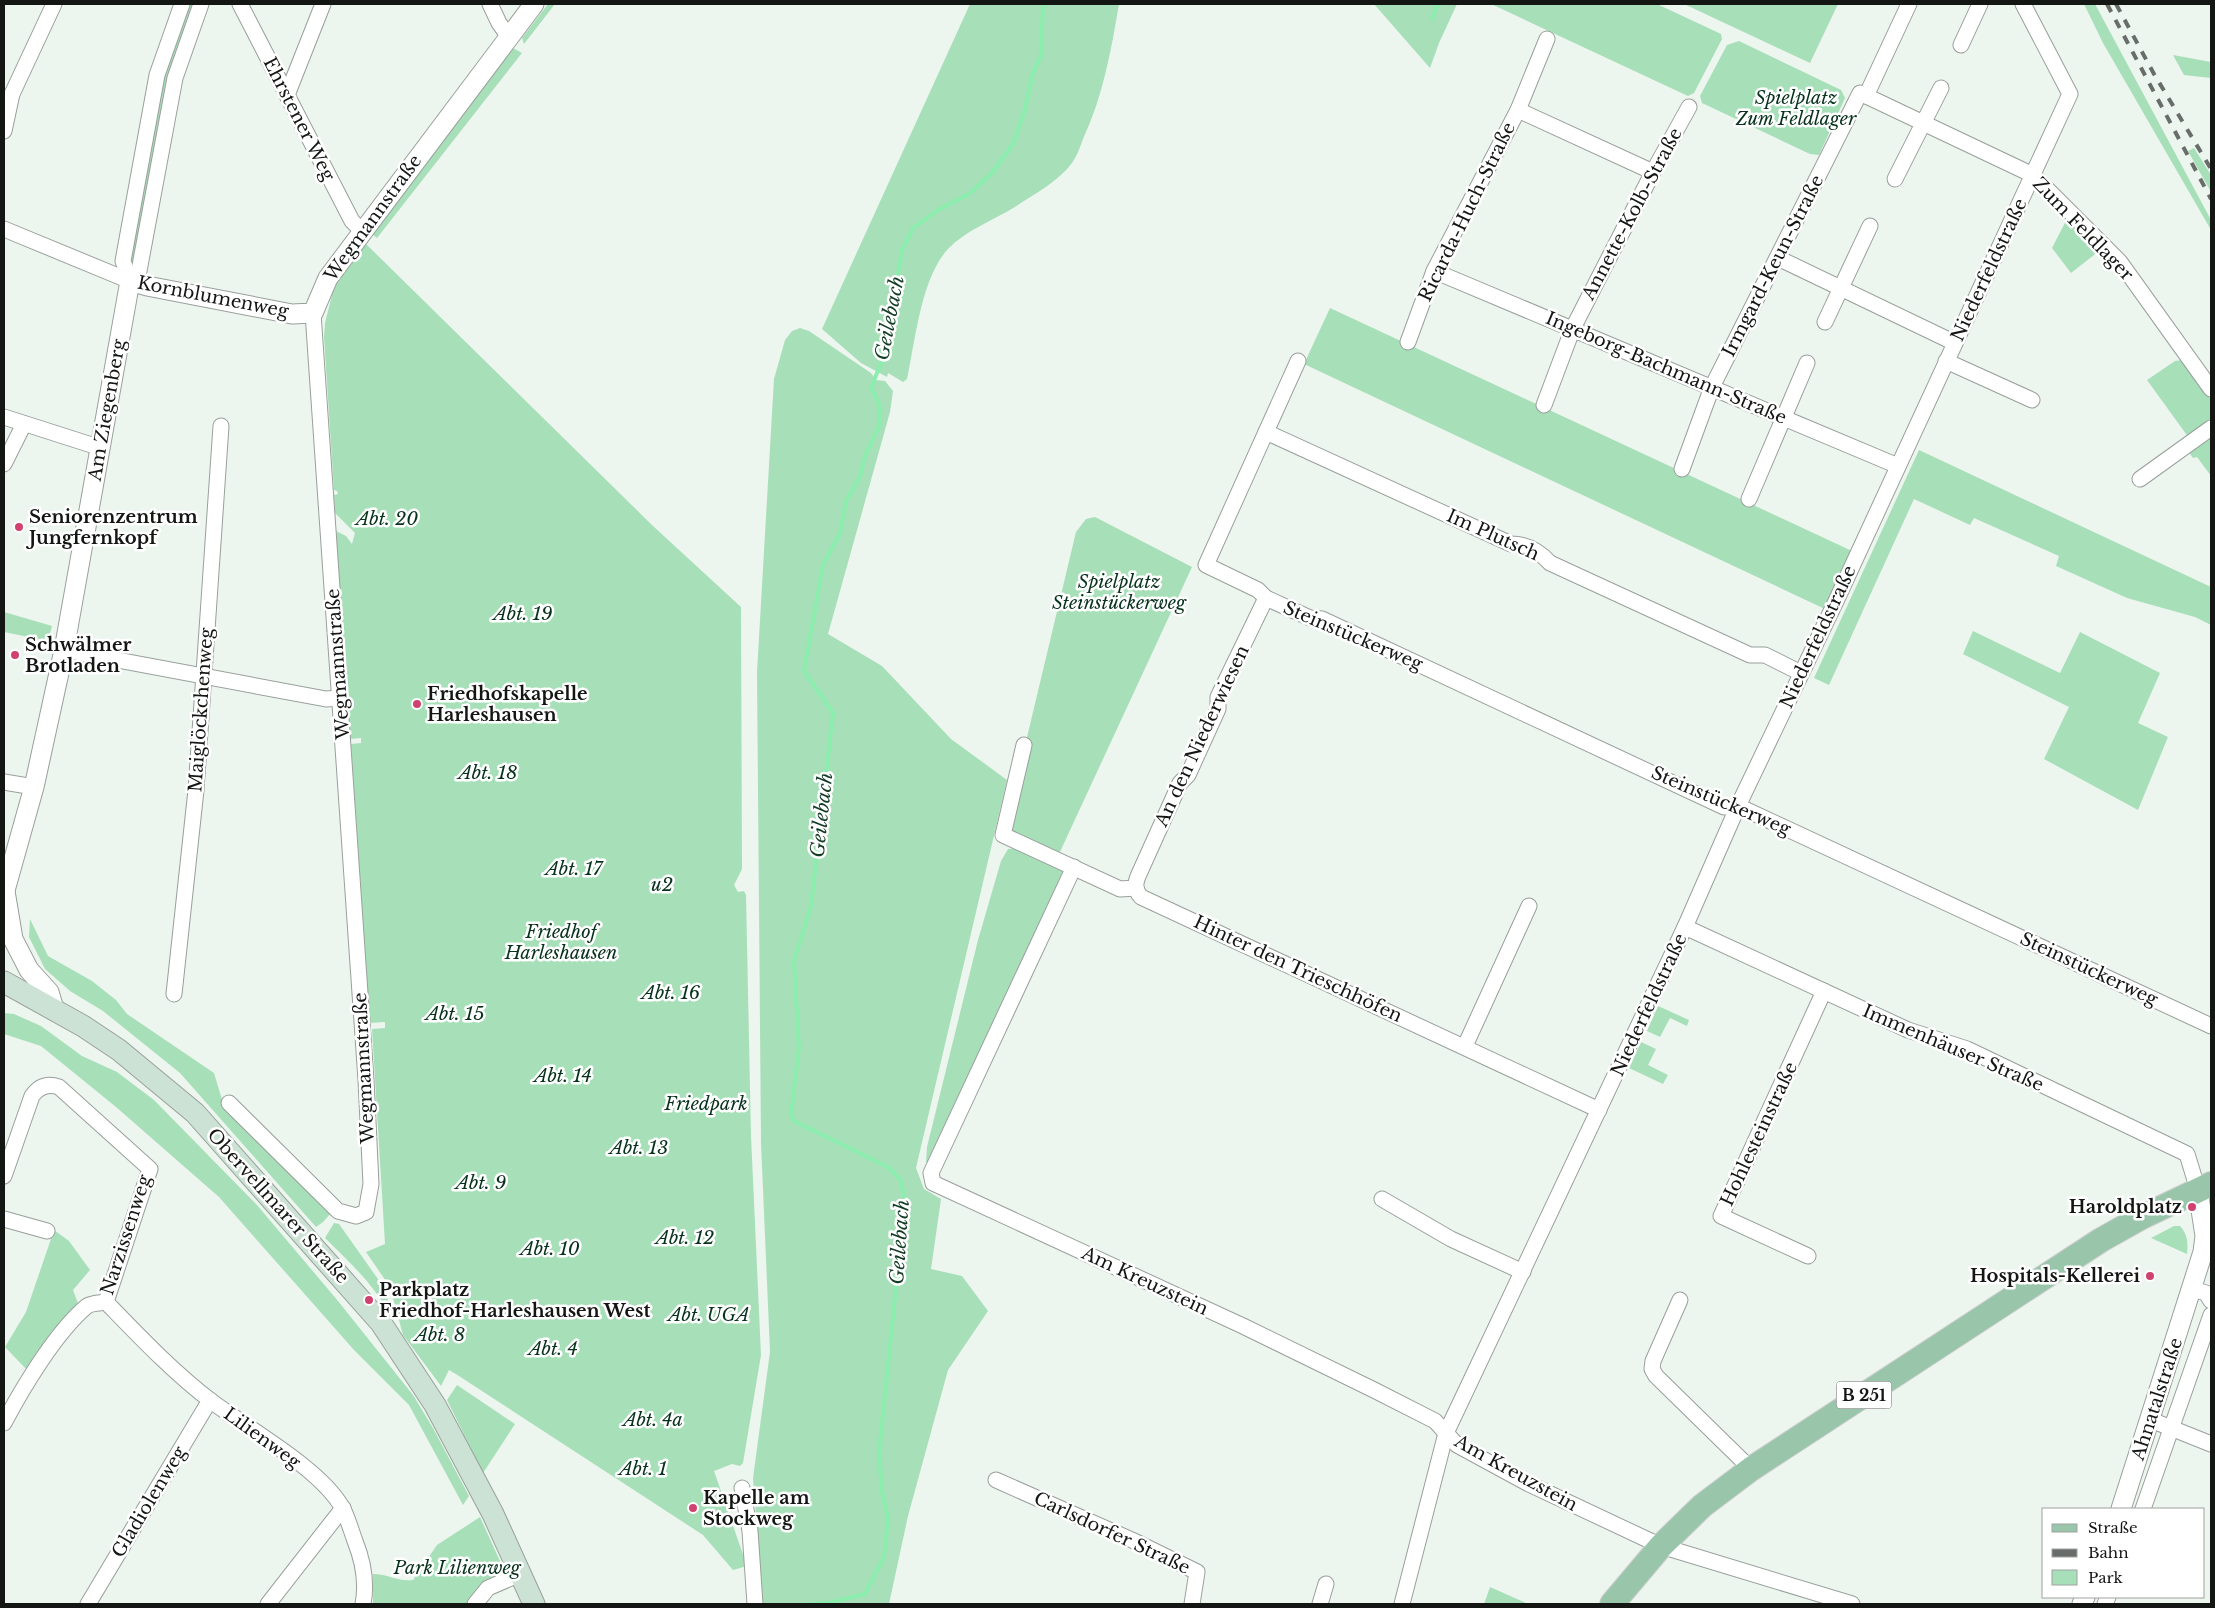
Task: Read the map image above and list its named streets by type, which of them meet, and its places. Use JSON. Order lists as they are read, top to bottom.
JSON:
{
  "streets": {
    "main road": ["Obervellmarer Straße", "B 251"],
    "street": [
      "Ehrstener Weg",
      "Ricarda-Huch-Straße",
      "Annette-Kolb-Straße",
      "Wegmannstraße",
      "Zum Feldlager",
      "Irmgard-Keun-Straße",
      "Niederfeldstraße",
      "Kornblumenweg",
      "Ingeborg-Bachmann-Straße",
      "Am Ziegenberg",
      "Im Plutsch",
      "Steinstückerweg",
      "Maiglöckchenweg",
      "An den Niederwiesen",
      "Hinter den Trieschhöfen",
      "Immenhäuser Straße",
      "Hohlesteinstraße",
      "Narzissenweg",
      "Am Kreuzstein",
      "Ahnatalstraße",
      "Lilienweg",
      "Gladiolenweg",
      "Carlsdorfer Straße"
    ]
  },
  "crossings": [
    ["Ehrstener Weg", "Wegmannstraße"],
    ["Ricarda-Huch-Straße", "Annette-Kolb-Straße"],
    ["Ricarda-Huch-Straße", "Ingeborg-Bachmann-Straße"],
    ["Annette-Kolb-Straße", "Ingeborg-Bachmann-Straße"],
    ["Wegmannstraße", "Kornblumenweg"],
    ["Zum Feldlager", "Irmgard-Keun-Straße"],
    ["Zum Feldlager", "Niederfeldstraße"],
    ["Irmgard-Keun-Straße", "Ingeborg-Bachmann-Straße"],
    ["Niederfeldstraße", "Ingeborg-Bachmann-Straße"],
    ["Niederfeldstraße", "Im Plutsch"],
    ["Niederfeldstraße", "Steinstückerweg"],
    ["Niederfeldstraße", "Hinter den Trieschhöfen"],
    ["Niederfeldstraße", "Immenhäuser Straße"],
    ["Niederfeldstraße", "Am Kreuzstein"],
    ["Kornblumenweg", "Am Ziegenberg"],
    ["Im Plutsch", "Steinstückerweg"],
    ["Steinstückerweg", "An den Niederwiesen"],
    ["An den Niederwiesen", "Hinter den Trieschhöfen"],
    ["Immenhäuser Straße", "Hohlesteinstraße"],
    ["Immenhäuser Straße", "B 251"],
    ["Immenhäuser Straße", "Ahnatalstraße"],
    ["Narzissenweg", "Lilienweg"],
    ["Am Kreuzstein", "B 251"],
    ["B 251", "Ahnatalstraße"],
    ["Lilienweg", "Gladiolenweg"]
  ],
  "water": ["Geilebach"],
  "parks": [
    "Spielplatz Zum Feldlager",
    "Abt. 20",
    "Spielplatz Steinstückerweg",
    "Abt. 19",
    "Abt. 18",
    "Abt. 17",
    "u2",
    "Friedhof Harleshausen",
    "Abt. 16",
    "Abt. 15",
    "Abt. 14",
    "Friedpark",
    "Abt. 13",
    "Abt. 9",
    "Abt. 12",
    "Abt. 10",
    "Abt. UGA",
    "Abt. 8",
    "Abt. 4",
    "Abt. 4a",
    "Abt. 1",
    "Park Lilienweg"
  ],
  "places": [
    "Seniorenzentrum Jungfernkopf",
    "Schwälmer Brotladen",
    "Friedhofskapelle Harleshausen",
    "Haroldplatz",
    "Hospitals-Kellerei",
    "Parkplatz Friedhof-Harleshausen West",
    "Kapelle am Stockweg"
  ],
  "legend": ["Straße", "Bahn", "Park"]
}
